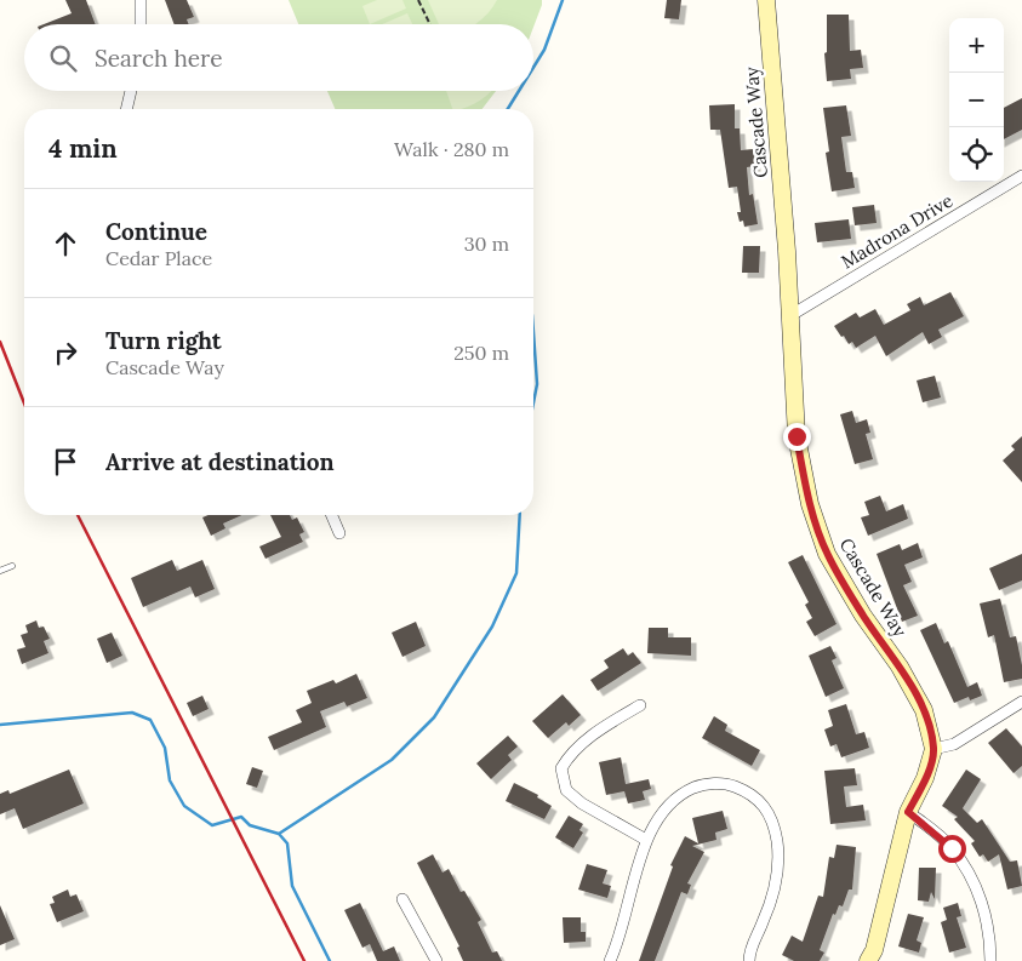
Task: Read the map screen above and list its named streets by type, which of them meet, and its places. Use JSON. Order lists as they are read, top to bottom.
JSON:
{
  "streets": {
    "street": ["Cascade Way", "Madrona Drive"]
  },
  "crossings": [
    ["Cascade Way", "Madrona Drive"]
  ],
  "page": {
    "map_buttons": ["+", "−"],
    "search": "Search here",
    "heading": ["4 min", "Walk · 280 m"],
    "list": [
      ["Continue", "Cedar Place", "30 m"],
      ["Turn right", "Cascade Way", "250 m"],
      "Arrive at destination"
    ]
  }
}
